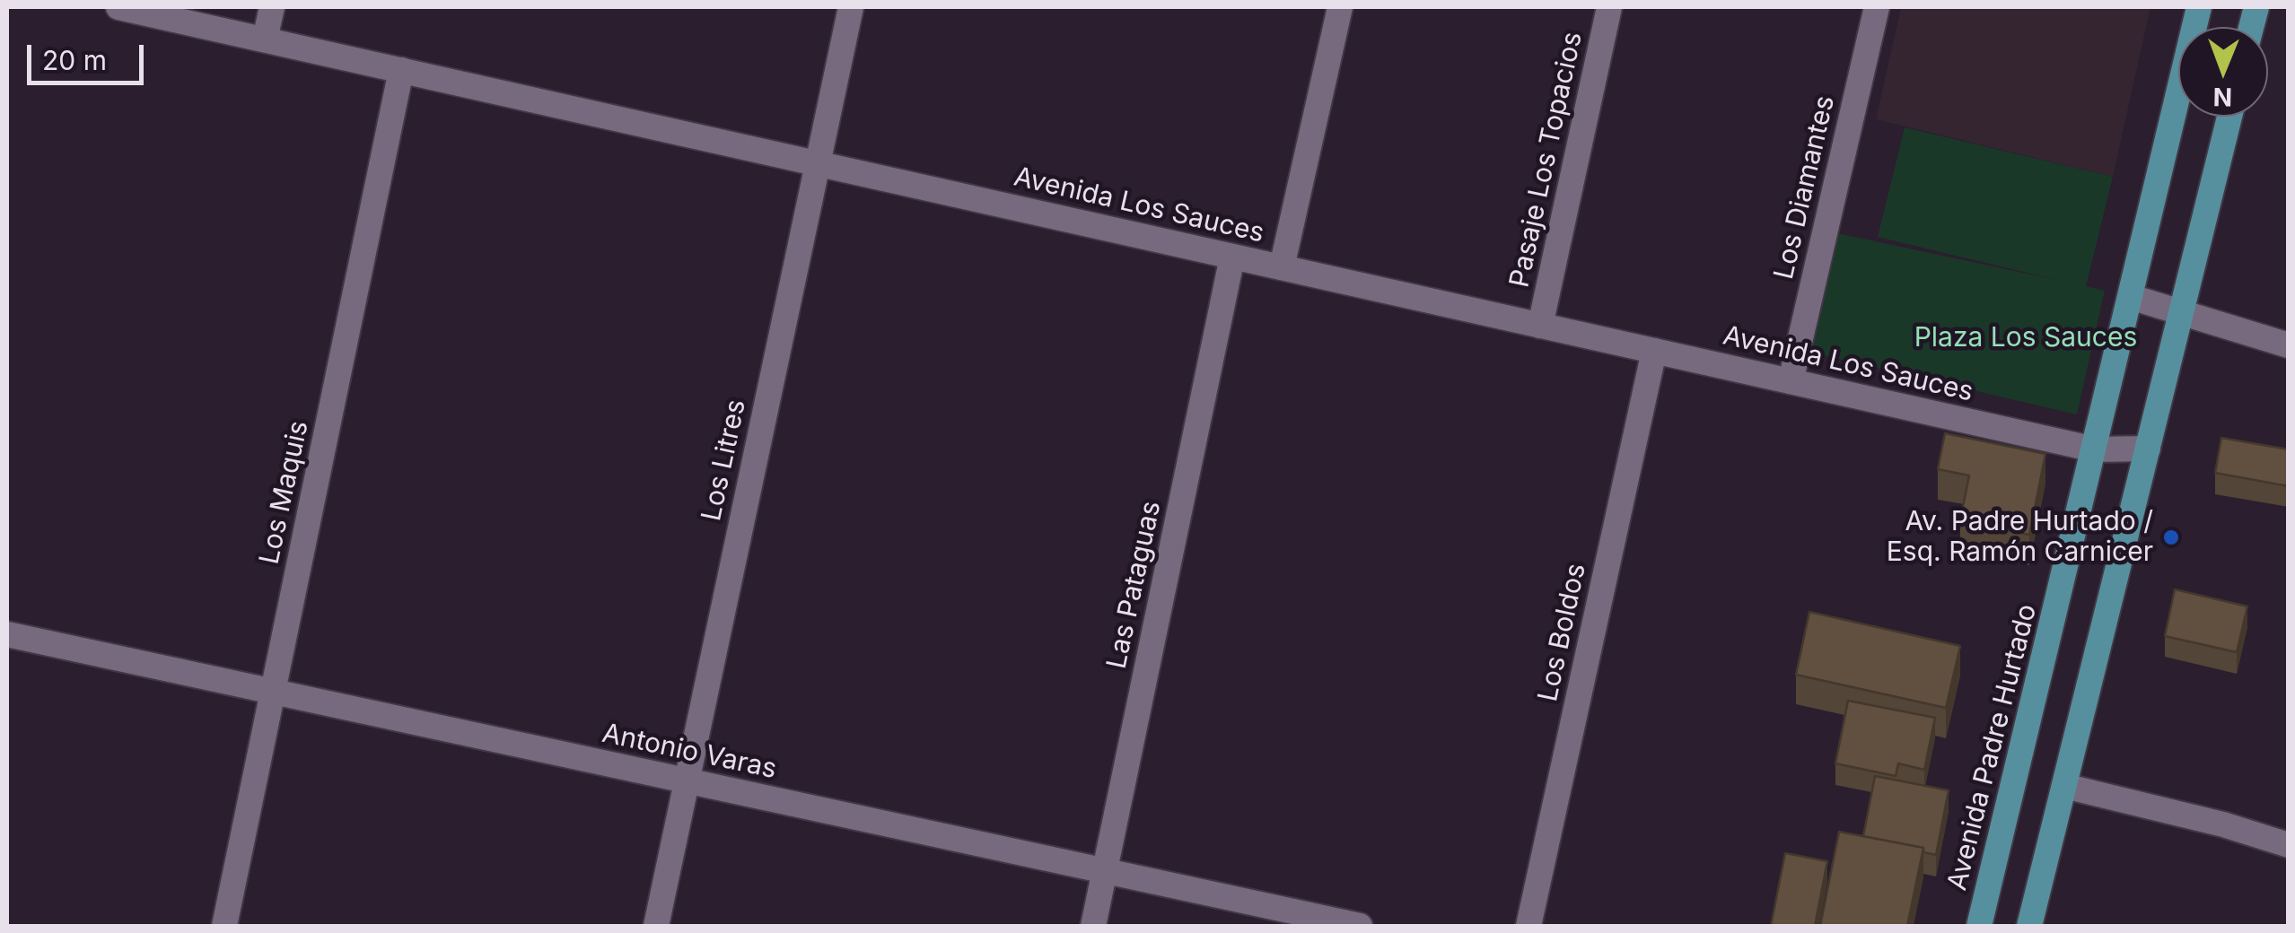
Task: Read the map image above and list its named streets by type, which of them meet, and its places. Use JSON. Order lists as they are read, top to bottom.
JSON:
{
  "streets": {
    "main road": ["Avenida Padre Hurtado"],
    "street": [
      "Pasaje Los Topacios",
      "Los Diamantes",
      "Avenida Los Sauces",
      "Los Litres",
      "Los Maquis",
      "Las Pataguas",
      "Los Boldos",
      "Antonio Varas"
    ]
  },
  "crossings": [
    ["Pasaje Los Topacios", "Avenida Los Sauces"],
    ["Los Diamantes", "Avenida Los Sauces"],
    ["Avenida Los Sauces", "Los Litres"],
    ["Avenida Los Sauces", "Los Maquis"],
    ["Avenida Los Sauces", "Las Pataguas"],
    ["Avenida Los Sauces", "Los Boldos"],
    ["Avenida Los Sauces", "Avenida Padre Hurtado"],
    ["Los Litres", "Antonio Varas"],
    ["Los Maquis", "Antonio Varas"],
    ["Las Pataguas", "Antonio Varas"]
  ],
  "parks": ["Plaza Los Sauces"],
  "places": ["Av. Padre Hurtado / Esq. Ramón Carnicer"],
  "scale_bar": "20 m",
  "north": "bottom"
}
